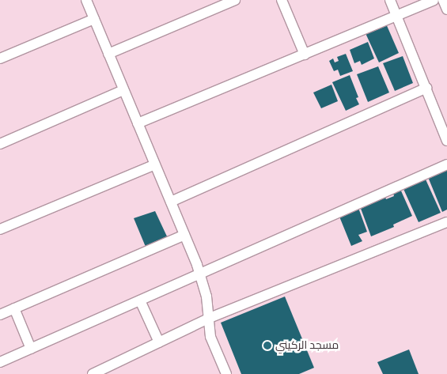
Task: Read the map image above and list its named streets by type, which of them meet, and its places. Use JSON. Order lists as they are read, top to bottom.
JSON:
{
  "places": ["مسجد الركيني"]
}
